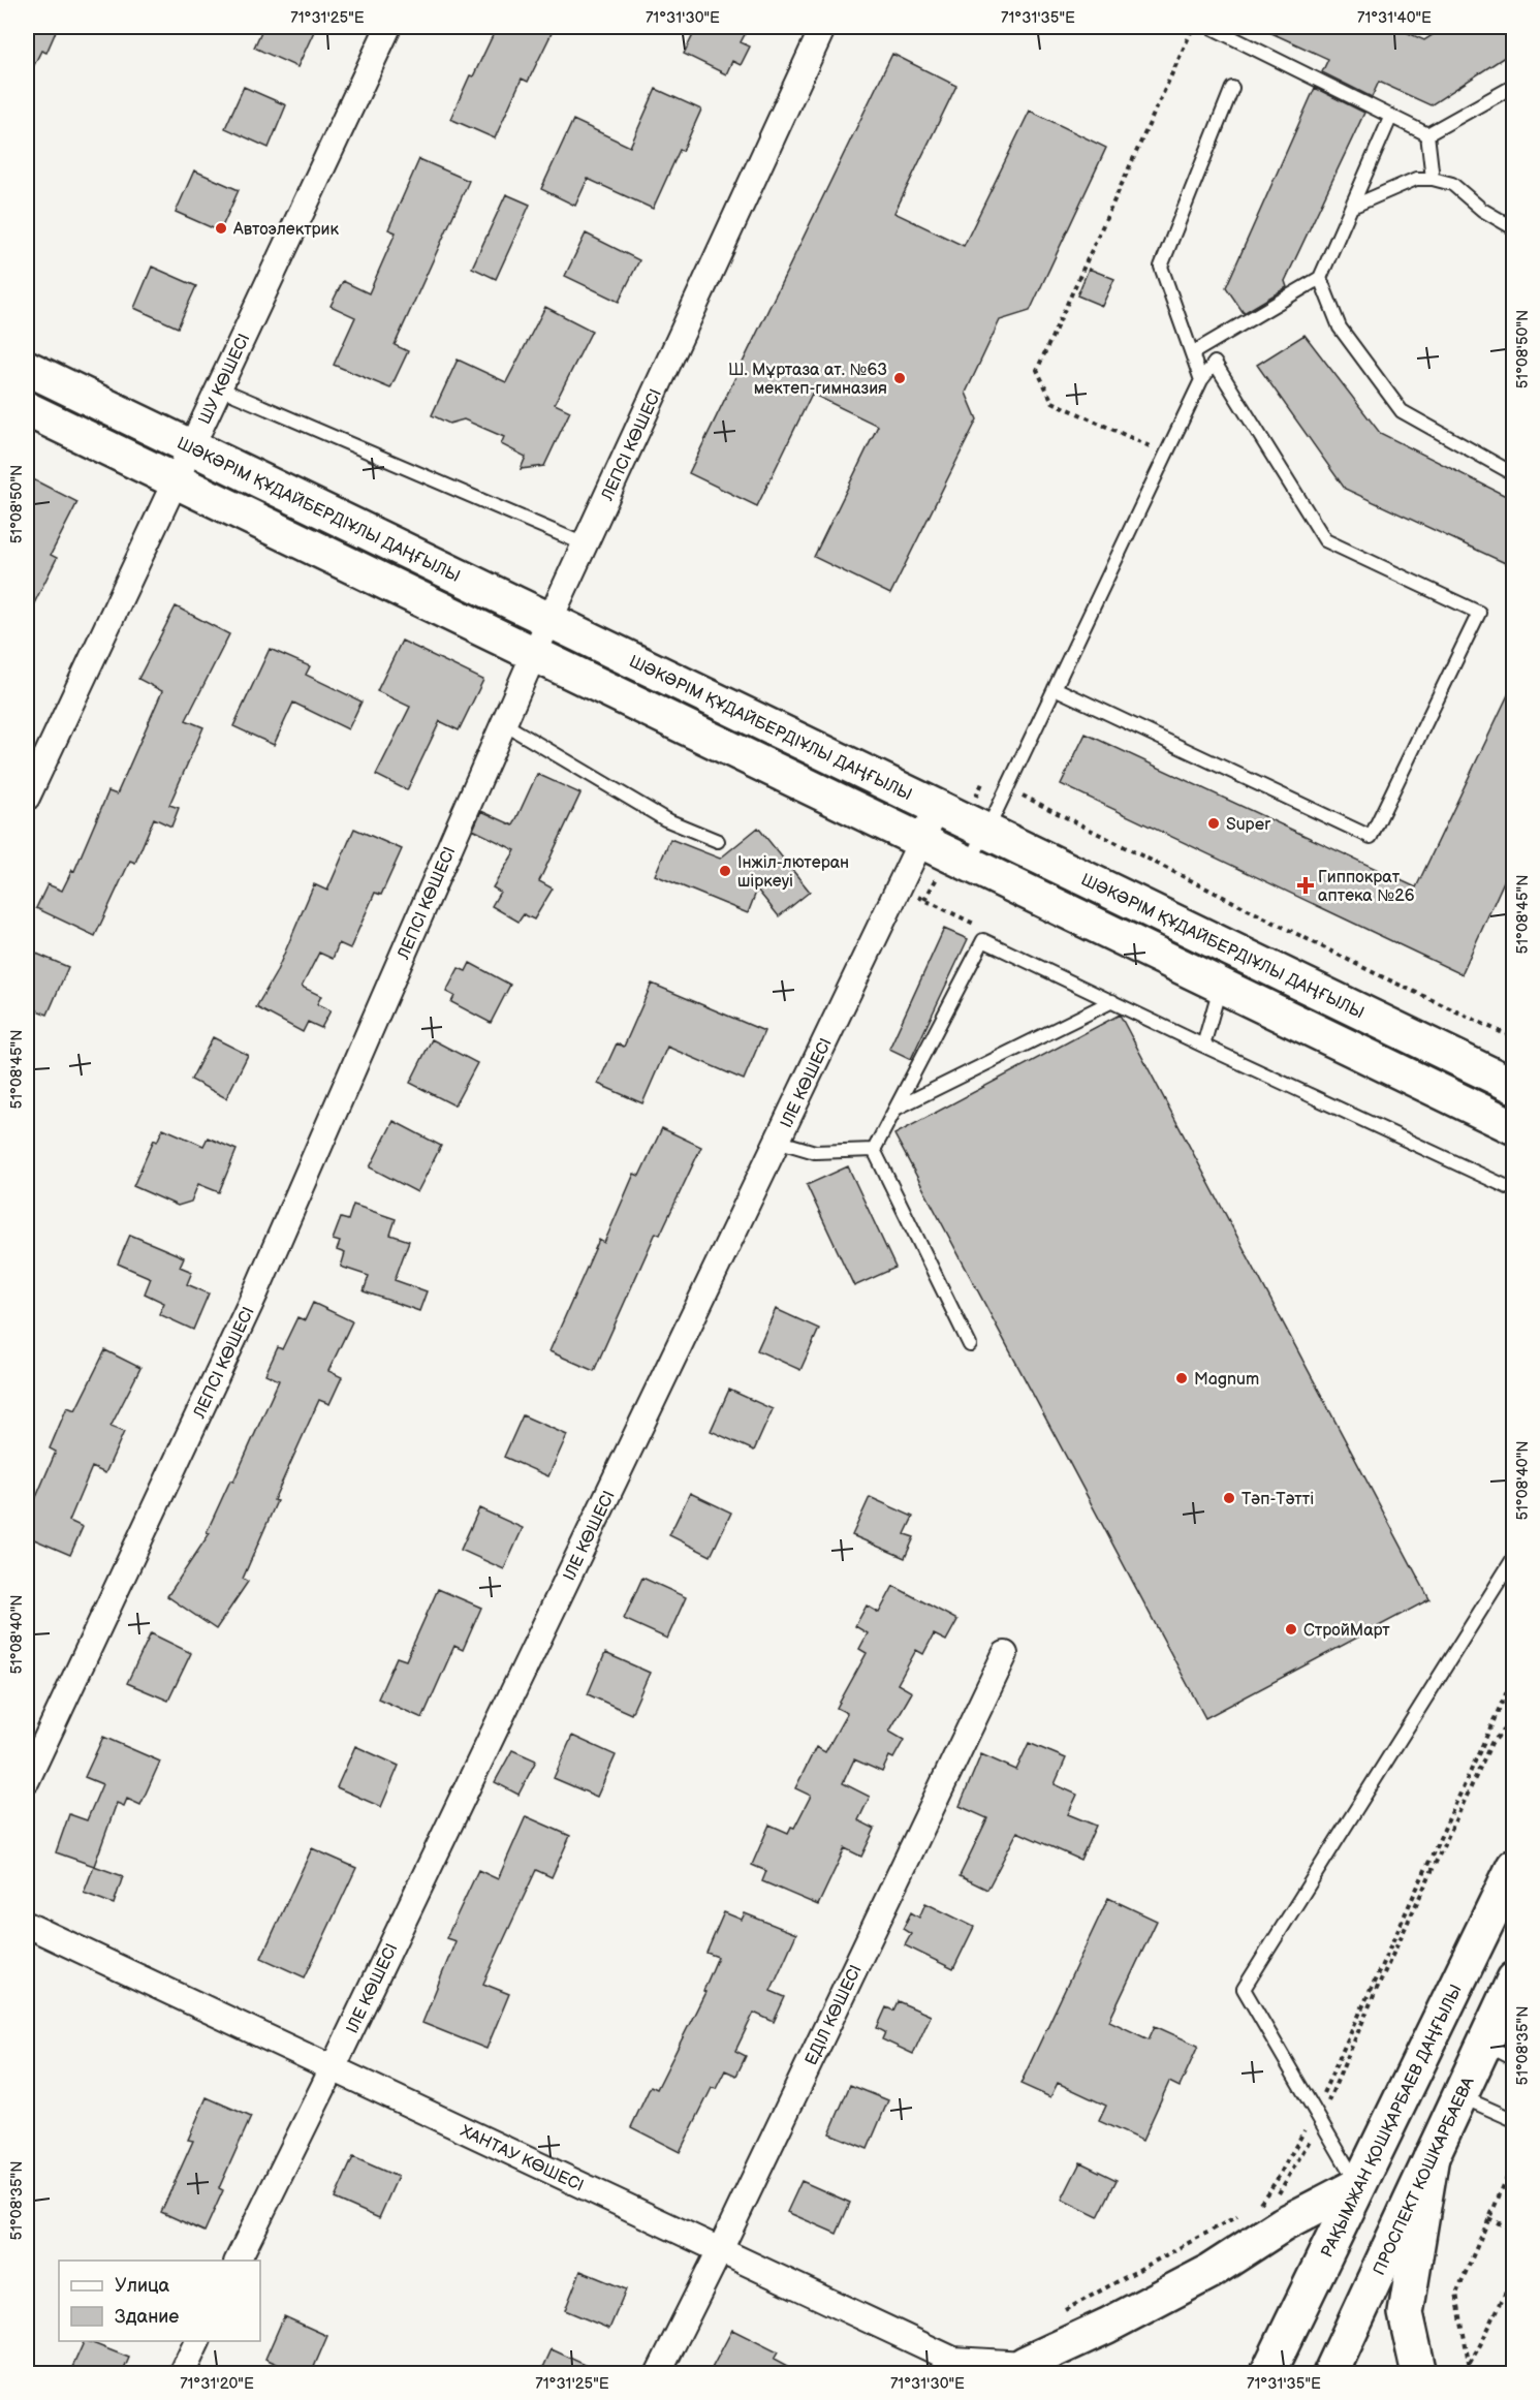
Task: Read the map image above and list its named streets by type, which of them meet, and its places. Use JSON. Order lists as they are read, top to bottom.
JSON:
{
  "streets": {
    "main road": ["ШӘКӘРІМ ҚҰДАЙБЕРДІҰЛЫ ДАҢҒЫЛЫ", "РАҚЫМЖАН ҚОШҚАРБАЕВ ДАҢҒЫЛЫ", "ПРОСПЕКТ КОШКАРБАЕВА"],
    "street": [
      "ШУ КӨШЕСІ",
      "ЛЕПСІ КӨШЕСІ",
      "ІЛЕ КӨШЕСІ",
      "ЕДІЛ КӨШЕСІ",
      "ХАНТАУ КӨШЕСІ"
    ]
  },
  "crossings": [
    ["ШУ КӨШЕСІ", "ШӘКӘРІМ ҚҰДАЙБЕРДІҰЛЫ ДАҢҒЫЛЫ"],
    ["ЛЕПСІ КӨШЕСІ", "ШӘКӘРІМ ҚҰДАЙБЕРДІҰЛЫ ДАҢҒЫЛЫ"],
    ["ШӘКӘРІМ ҚҰДАЙБЕРДІҰЛЫ ДАҢҒЫЛЫ", "ІЛЕ КӨШЕСІ"],
    ["ІЛЕ КӨШЕСІ", "ХАНТАУ КӨШЕСІ"],
    ["ЕДІЛ КӨШЕСІ", "ХАНТАУ КӨШЕСІ"]
  ],
  "places": {
    "other": [
      "Автоэлектрик",
      "Ш. Мұртаза ат. №63 мектеп-гимназия",
      "Super",
      "Інжіл-лютеран шіркеуі",
      "Magnum",
      "Тәп-Тәтті",
      "СтройМарт"
    ],
    "health": ["Гиппократ аптека №26"]
  },
  "legend": ["Улица", "Здание"],
  "coordinates": [
    "71°31'25\"E",
    "71°31'30\"E",
    "71°31'35\"E",
    "71°31'40\"E",
    "51°08'50\"N",
    "51°08'45\"N",
    "51°08'40\"N",
    "51°08'35\"N",
    "71°31'20\"E"
  ]
}
